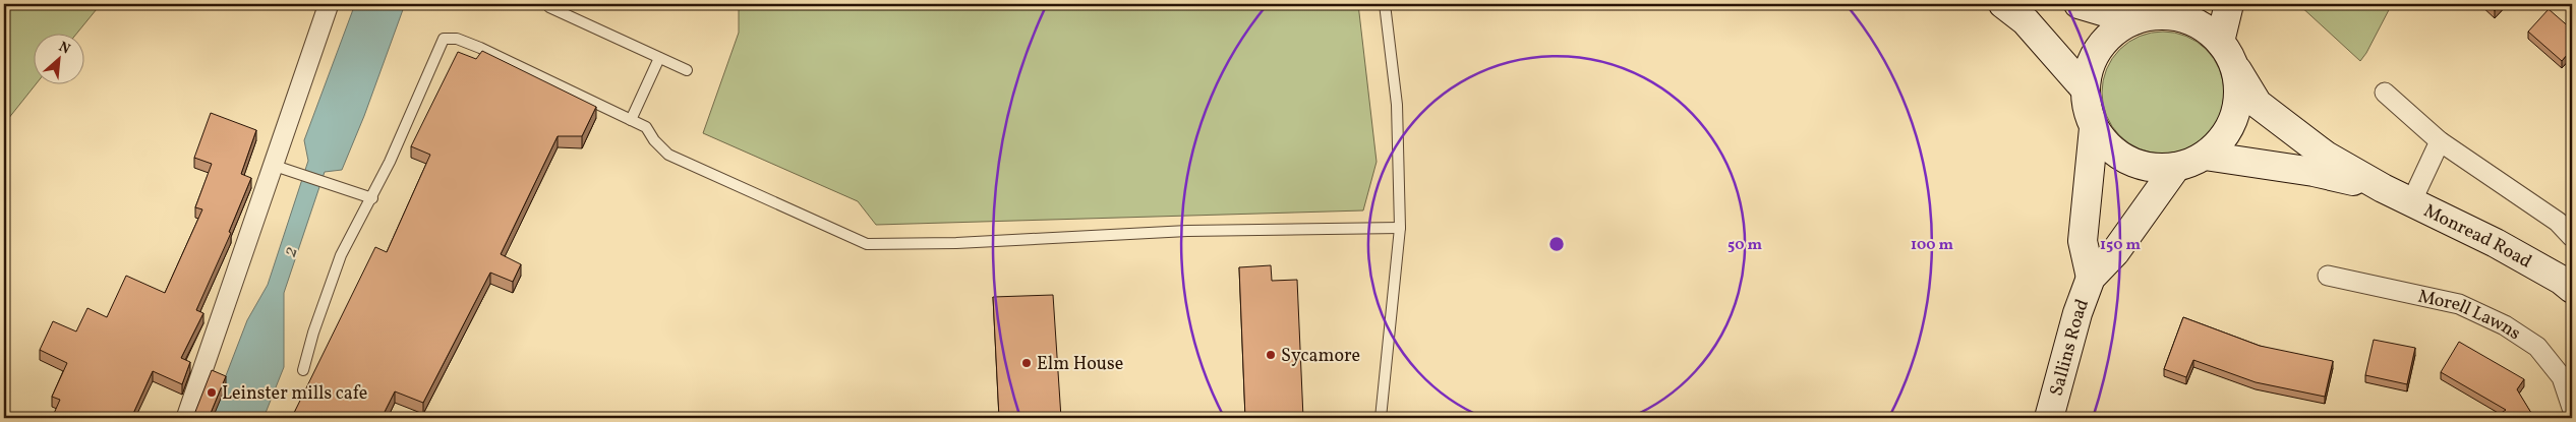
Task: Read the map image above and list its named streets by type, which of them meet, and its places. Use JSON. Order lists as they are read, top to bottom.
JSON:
{
  "streets": {
    "main road": ["Monread Road", "Sallins Road"],
    "street": ["Morell Lawns"]
  },
  "crossings": [
    ["Monread Road", "Sallins Road"]
  ],
  "water": ["2"],
  "places": ["Sycamore", "Elm House", "Leinster mills cafe"],
  "north": "top right",
  "rings": ["50 m", "100 m", "150 m"]
}
